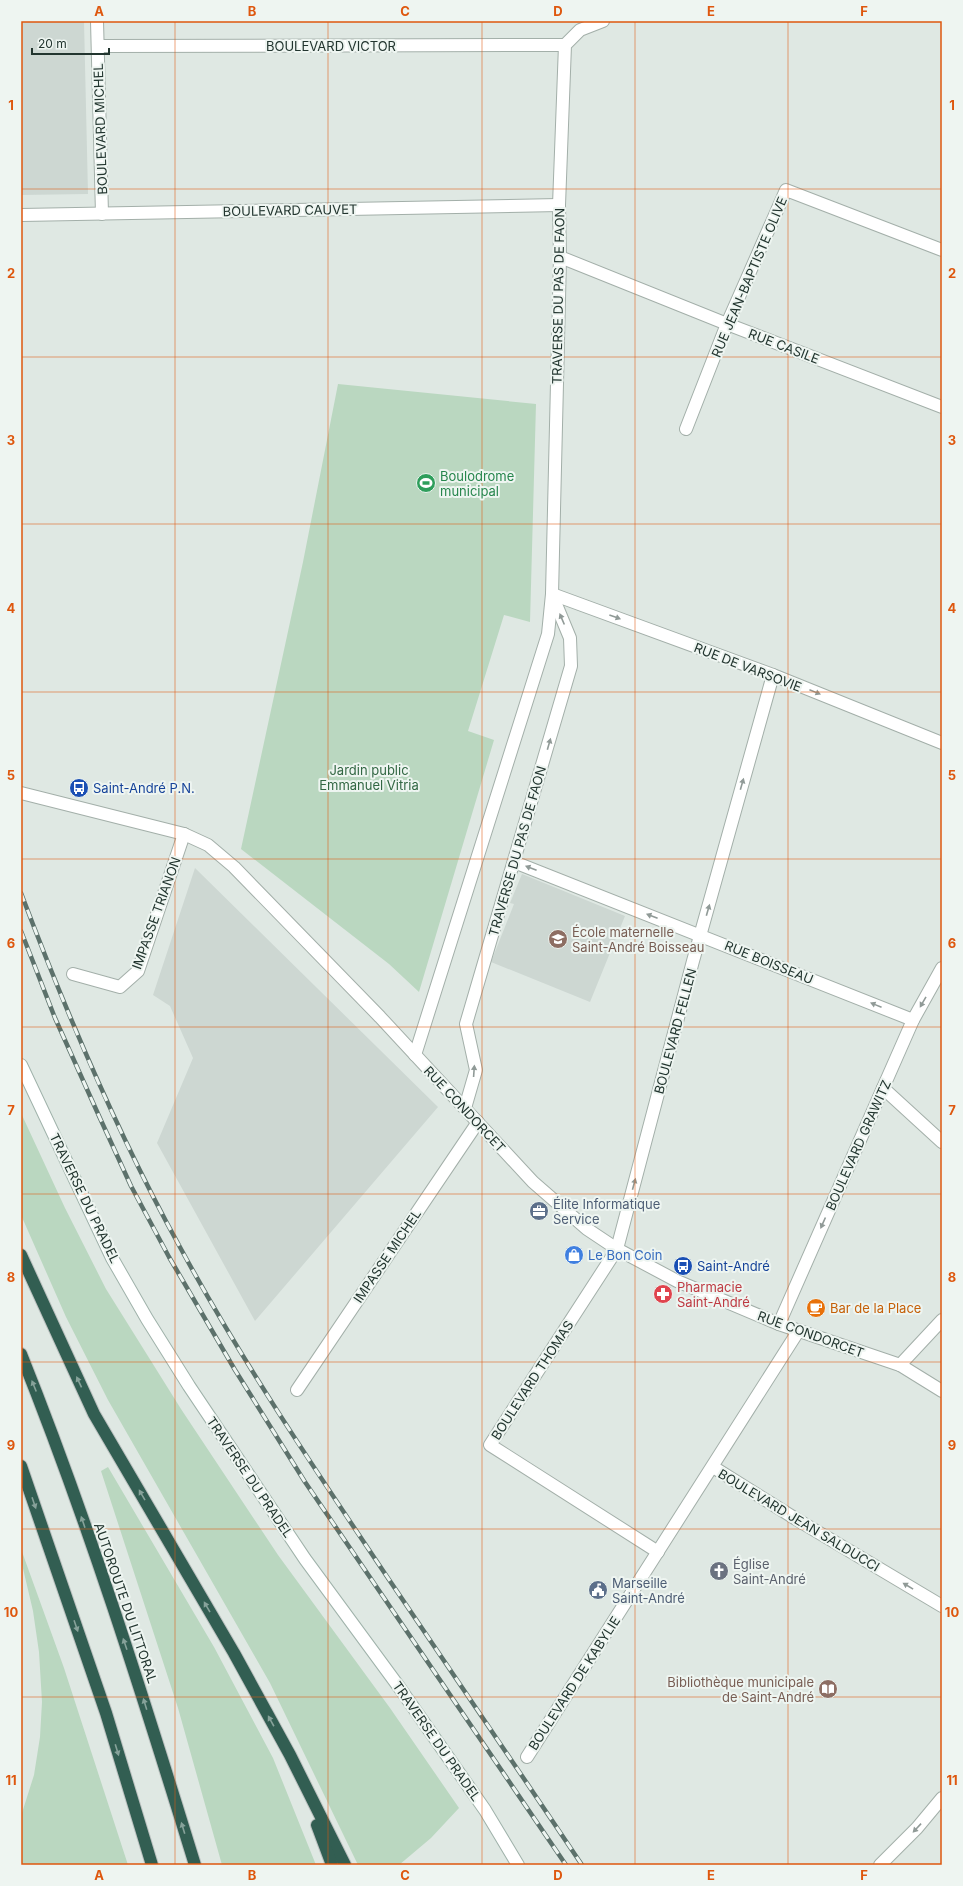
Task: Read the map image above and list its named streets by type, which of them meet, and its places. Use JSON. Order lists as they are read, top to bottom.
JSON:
{
  "streets": {
    "highway": ["AUTOROUTE DU LITTORAL"],
    "street": [
      "BOULEVARD VICTOR",
      "BOULEVARD MICHEL",
      "BOULEVARD CAUVET",
      "RUE JEAN-BAPTISTE OLIVE",
      "TRAVERSE DU PAS DE FAON",
      "RUE CASILE",
      "RUE DE VARSOVIE",
      "IMPASSE TRIANON",
      "RUE BOISSEAU",
      "BOULEVARD FELLEN",
      "RUE CONDORCET",
      "BOULEVARD GRAWITZ",
      "TRAVERSE DU PRADEL",
      "IMPASSE MICHEL",
      "BOULEVARD THOMAS",
      "BOULEVARD JEAN SALDUCCI",
      "BOULEVARD DE KABYLIE"
    ]
  },
  "crossings": [
    ["BOULEVARD VICTOR", "BOULEVARD MICHEL"],
    ["BOULEVARD VICTOR", "TRAVERSE DU PAS DE FAON"],
    ["BOULEVARD MICHEL", "BOULEVARD CAUVET"],
    ["BOULEVARD CAUVET", "TRAVERSE DU PAS DE FAON"],
    ["RUE JEAN-BAPTISTE OLIVE", "RUE CASILE"],
    ["TRAVERSE DU PAS DE FAON", "RUE CASILE"],
    ["TRAVERSE DU PAS DE FAON", "RUE DE VARSOVIE"],
    ["TRAVERSE DU PAS DE FAON", "RUE BOISSEAU"],
    ["TRAVERSE DU PAS DE FAON", "RUE CONDORCET"],
    ["RUE DE VARSOVIE", "BOULEVARD FELLEN"],
    ["IMPASSE TRIANON", "RUE CONDORCET"],
    ["RUE BOISSEAU", "BOULEVARD FELLEN"],
    ["RUE BOISSEAU", "BOULEVARD GRAWITZ"],
    ["BOULEVARD FELLEN", "RUE CONDORCET"],
    ["BOULEVARD FELLEN", "BOULEVARD THOMAS"],
    ["RUE CONDORCET", "BOULEVARD GRAWITZ"],
    ["RUE CONDORCET", "IMPASSE MICHEL"],
    ["RUE CONDORCET", "BOULEVARD THOMAS"],
    ["RUE CONDORCET", "BOULEVARD JEAN SALDUCCI"],
    ["BOULEVARD THOMAS", "BOULEVARD DE KABYLIE"],
    ["BOULEVARD JEAN SALDUCCI", "BOULEVARD DE KABYLIE"]
  ],
  "one_way": [
    "RUE DE VARSOVIE",
    "RUE BOISSEAU",
    "BOULEVARD FELLEN",
    "BOULEVARD GRAWITZ",
    "BOULEVARD JEAN SALDUCCI"
  ],
  "parks": ["Jardin public Emmanuel Vitria"],
  "places": {
    "sports": ["Boulodrome municipal"],
    "bus stop": ["Saint-André P.N.", "Saint-André"],
    "school or university": ["École maternelle Saint-André Boisseau"],
    "office": ["Élite Informatique Service"],
    "shop": ["Le Bon Coin"],
    "pharmacy": ["Pharmacie Saint-André"],
    "cafe": ["Bar de la Place"],
    "church": ["Église Saint-André"],
    "public building": ["Marseille Saint-André"],
    "library": ["Bibliothèque municipale de Saint-André"]
  },
  "scale_bar": "20 m",
  "grid": {
    "columns": [
      "A",
      "B",
      "C",
      "D",
      "E",
      "F"
    ],
    "rows": [
      "1",
      "2",
      "3",
      "4",
      "5",
      "6",
      "7",
      "8",
      "9",
      "10",
      "11"
    ]
  }
}
